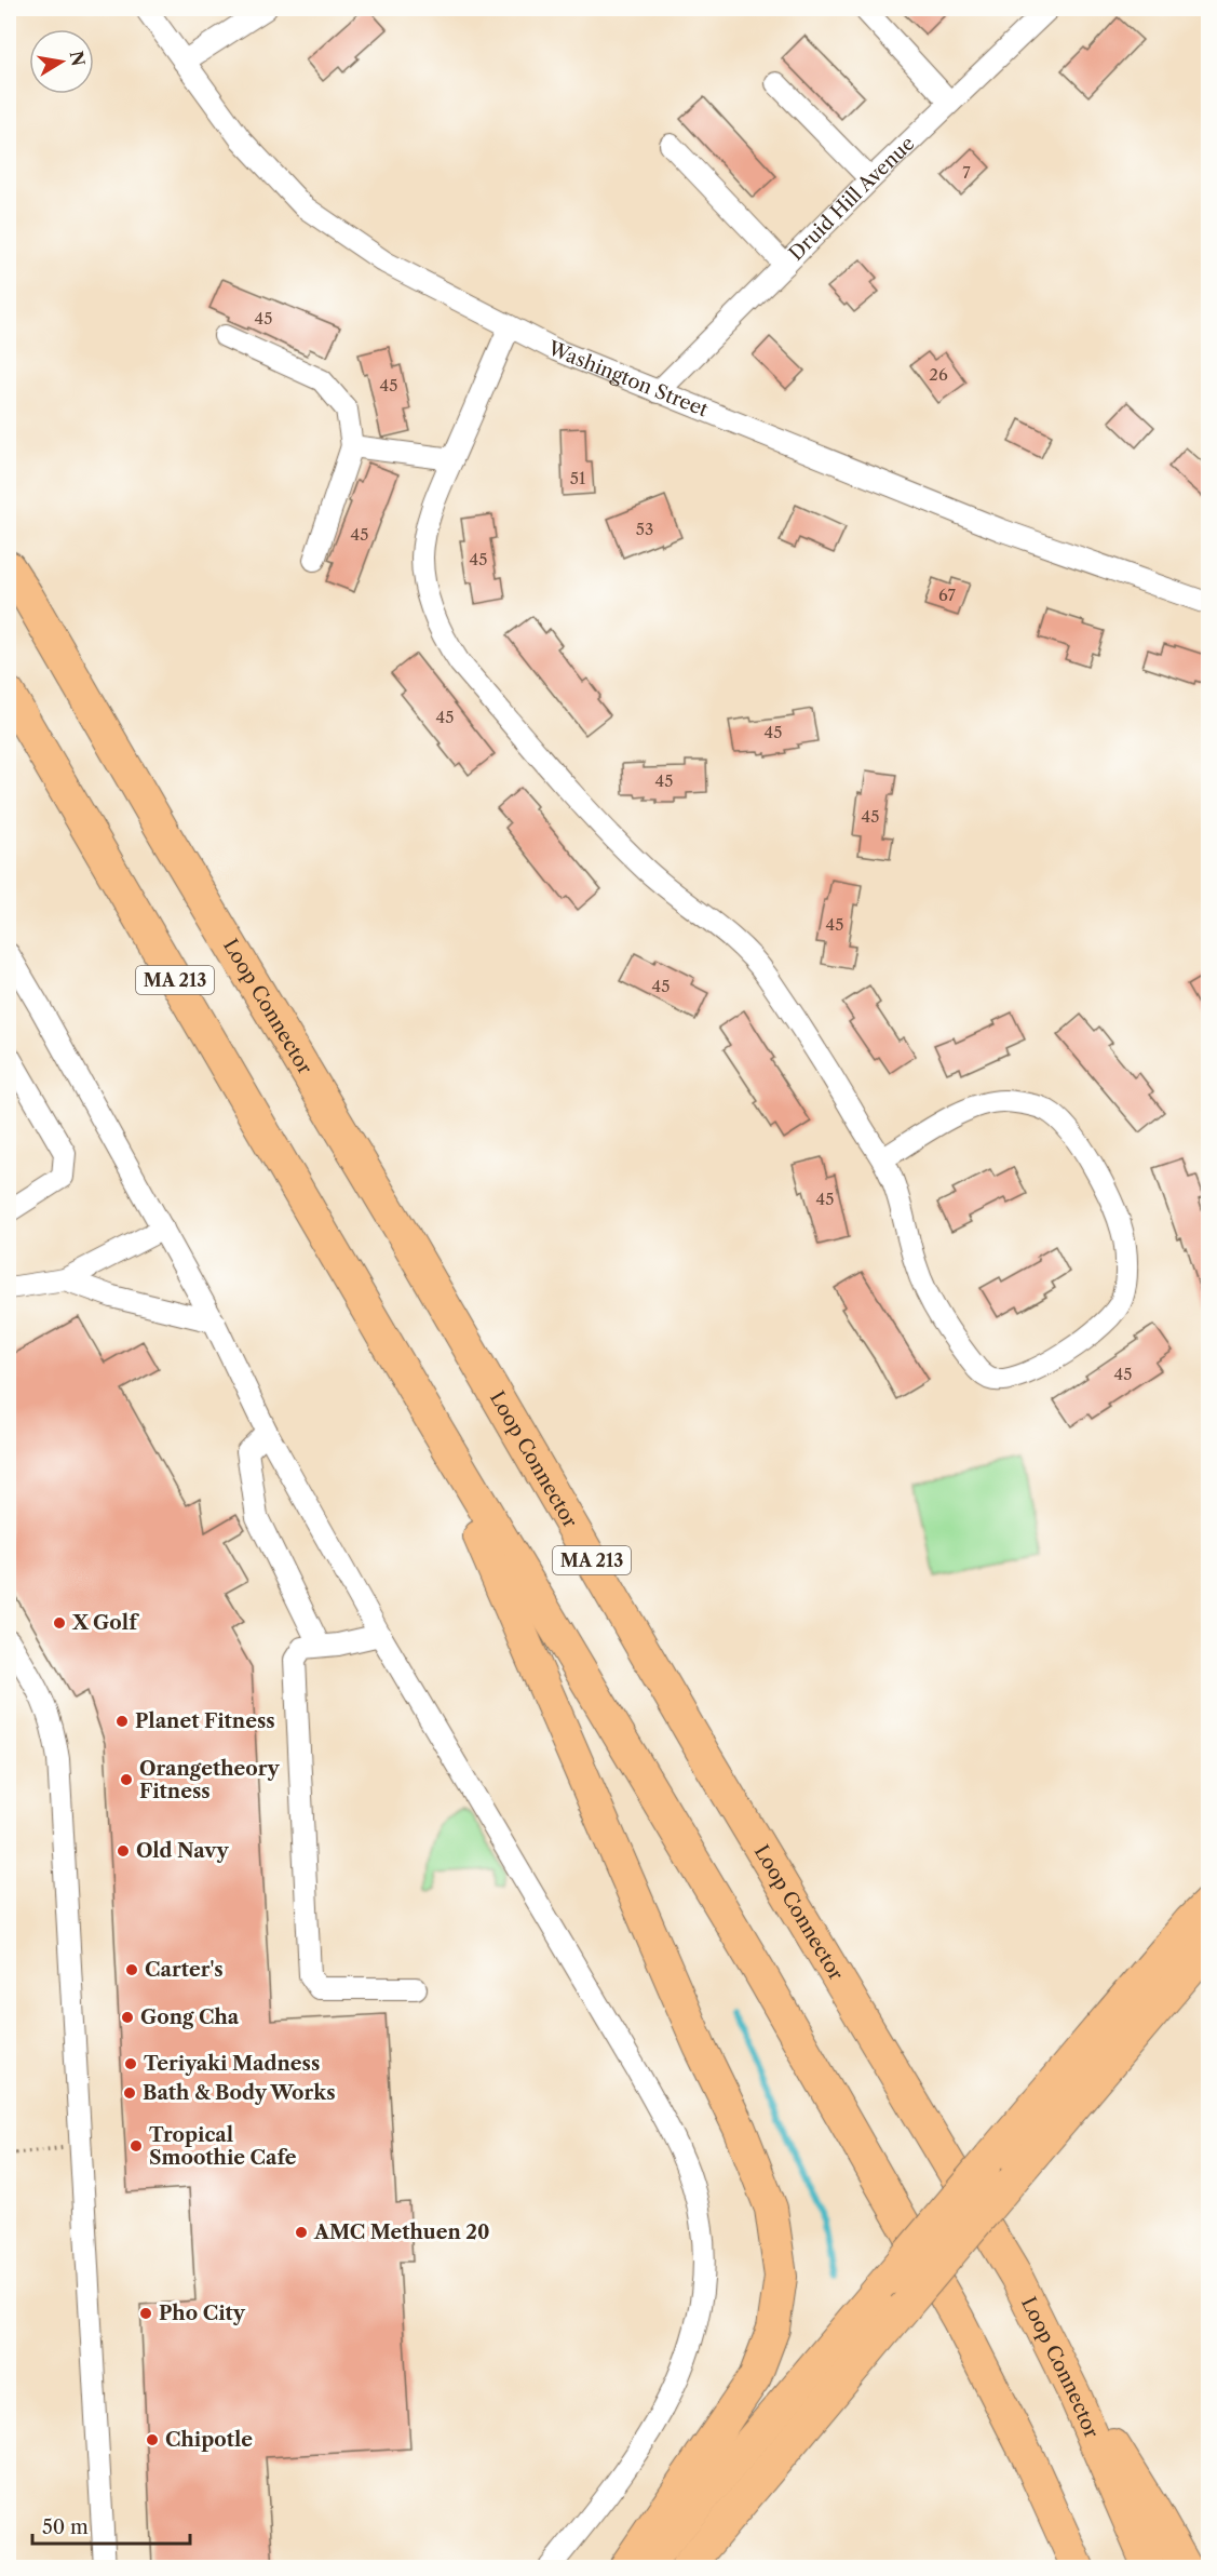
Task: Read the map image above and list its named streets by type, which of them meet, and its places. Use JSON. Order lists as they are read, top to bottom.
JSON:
{
  "streets": {
    "highway": ["MA 213", "Loop Connector"],
    "street": ["Druid Hill Avenue", "Washington Street"]
  },
  "crossings": [
    ["Druid Hill Avenue", "Washington Street"]
  ],
  "places": [
    "X Golf",
    "Planet Fitness",
    "Orangetheory Fitness",
    "Old Navy",
    "Carter's",
    "Gong Cha",
    "Teriyaki Madness",
    "Bath & Body Works",
    "Tropical Smoothie Cafe",
    "AMC Methuen 20",
    "Pho City",
    "Chipotle"
  ],
  "house_numbers": [
    "7",
    "45",
    "26",
    "45",
    "51",
    "53",
    "45",
    "45",
    "67",
    "45",
    "45",
    "45",
    "45",
    "45",
    "45",
    "45",
    "45"
  ],
  "scale_bar": "50 m",
  "north": "right"
}
